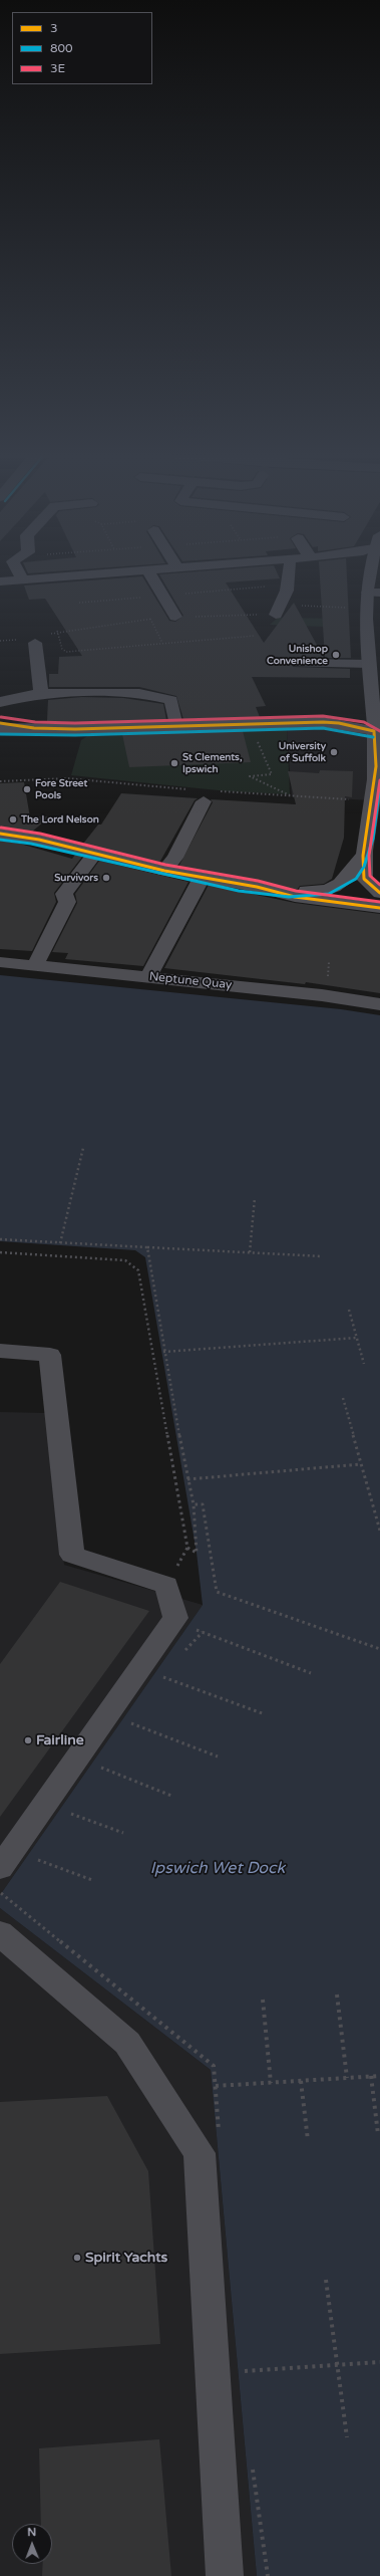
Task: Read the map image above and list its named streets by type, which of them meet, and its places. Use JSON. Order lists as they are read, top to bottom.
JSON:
{
  "streets": {
    "street": ["Neptune Quay"]
  },
  "water": ["Ipswich Wet Dock"],
  "places": [
    "Unishop Convenience",
    "University of Suffolk",
    "St Clements, Ipswich",
    "Fore Street Pools",
    "The Lord Nelson",
    "Survivors",
    "Fairline",
    "Spirit Yachts"
  ],
  "lines": ["transit line 3E", "transit line 3", "transit line 800"],
  "legend": ["3", "800", "3E"],
  "north": "top"
}
